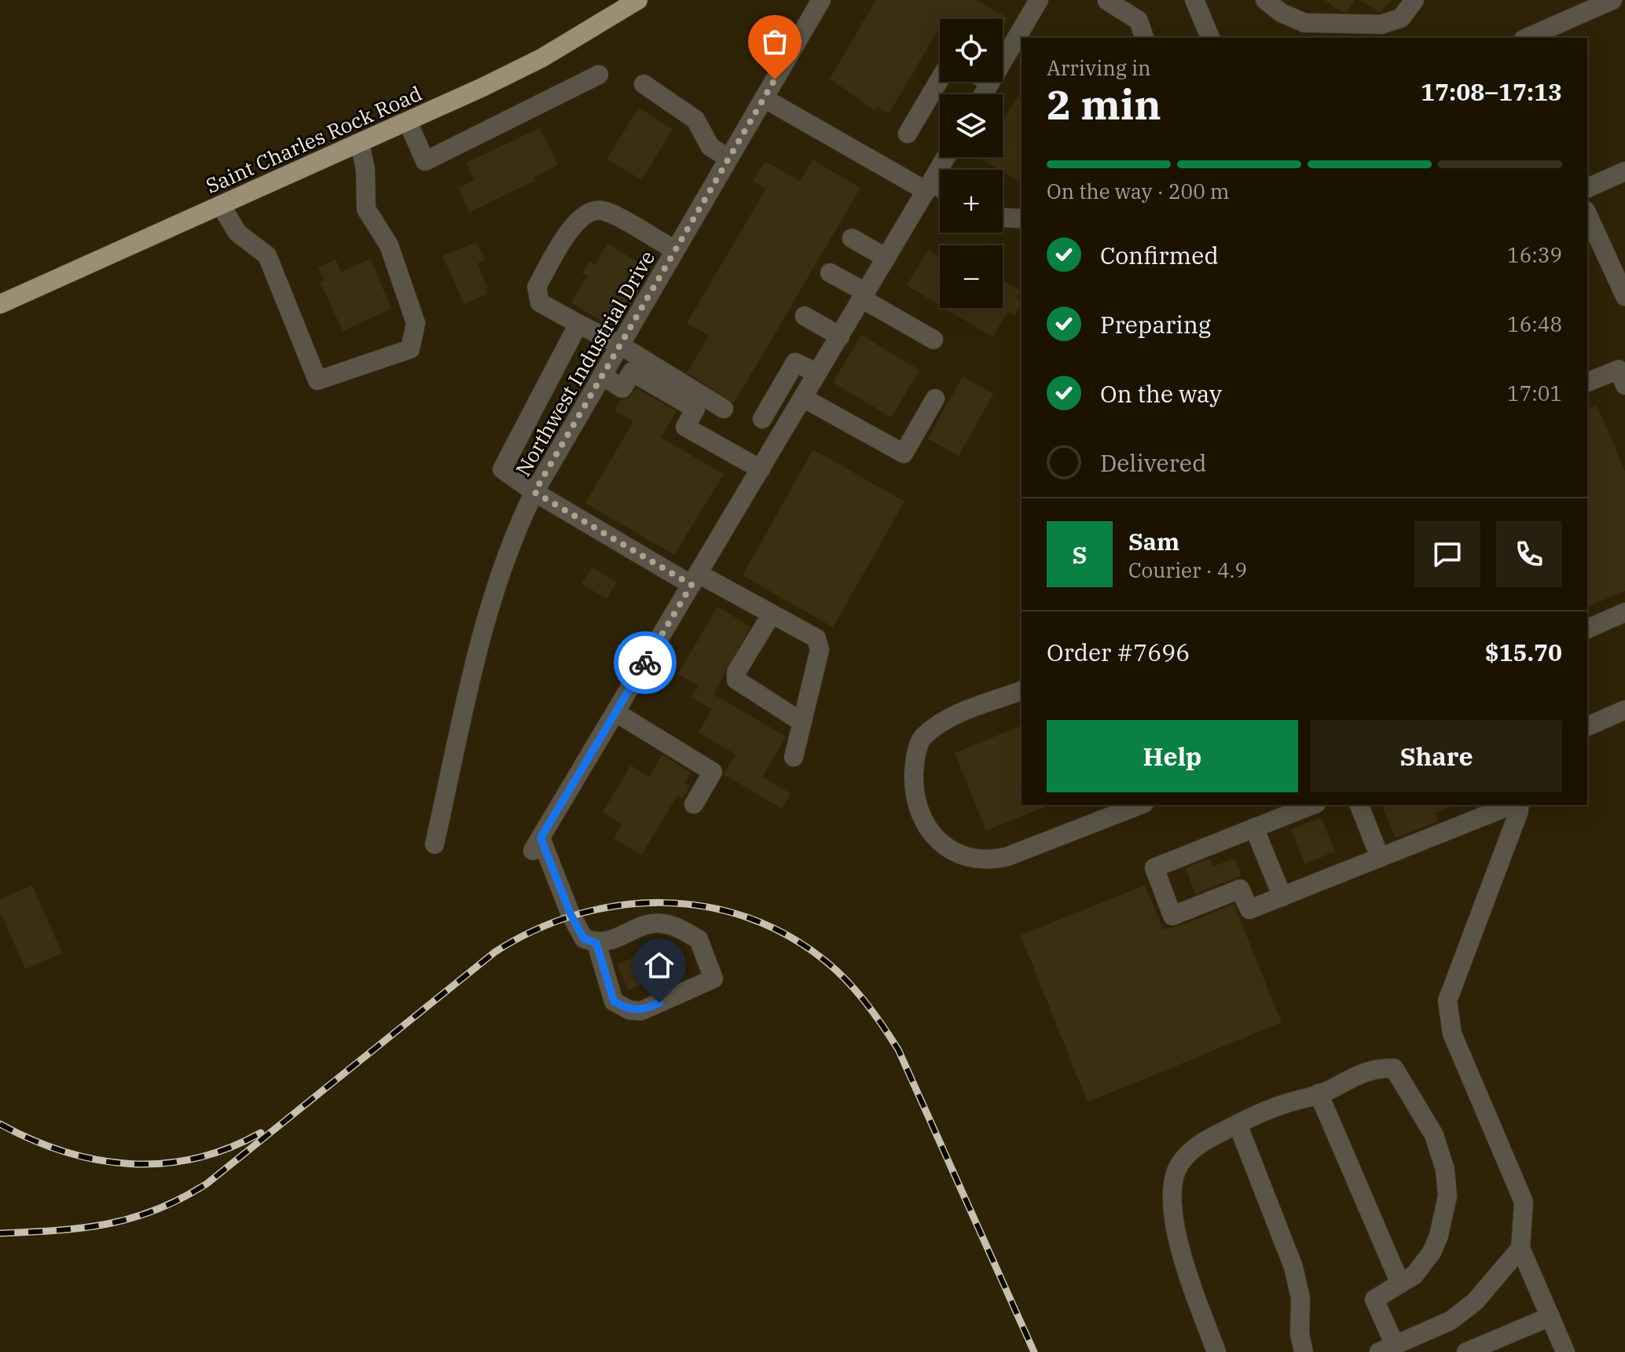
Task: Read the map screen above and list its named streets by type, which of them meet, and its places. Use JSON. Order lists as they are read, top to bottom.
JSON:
{
  "streets": {
    "main road": ["Saint Charles Rock Road"],
    "street": ["Northwest Industrial Drive"]
  },
  "page": {
    "map_buttons": ["+", "−"],
    "heading": ["2 min", "Arriving in", "17:08–17:13"],
    "panel": [
      "Sam",
      "Courier · 4.9",
      "Order #7696",
      "$15.70"
    ],
    "bar": "On the way · 200 m",
    "list": [
      ["Confirmed", "16:39"],
      ["Preparing", "16:48"],
      ["On the way", "17:01"],
      "Delivered"
    ],
    "round": "S",
    "buttons": ["Help", "Share"]
  }
}
